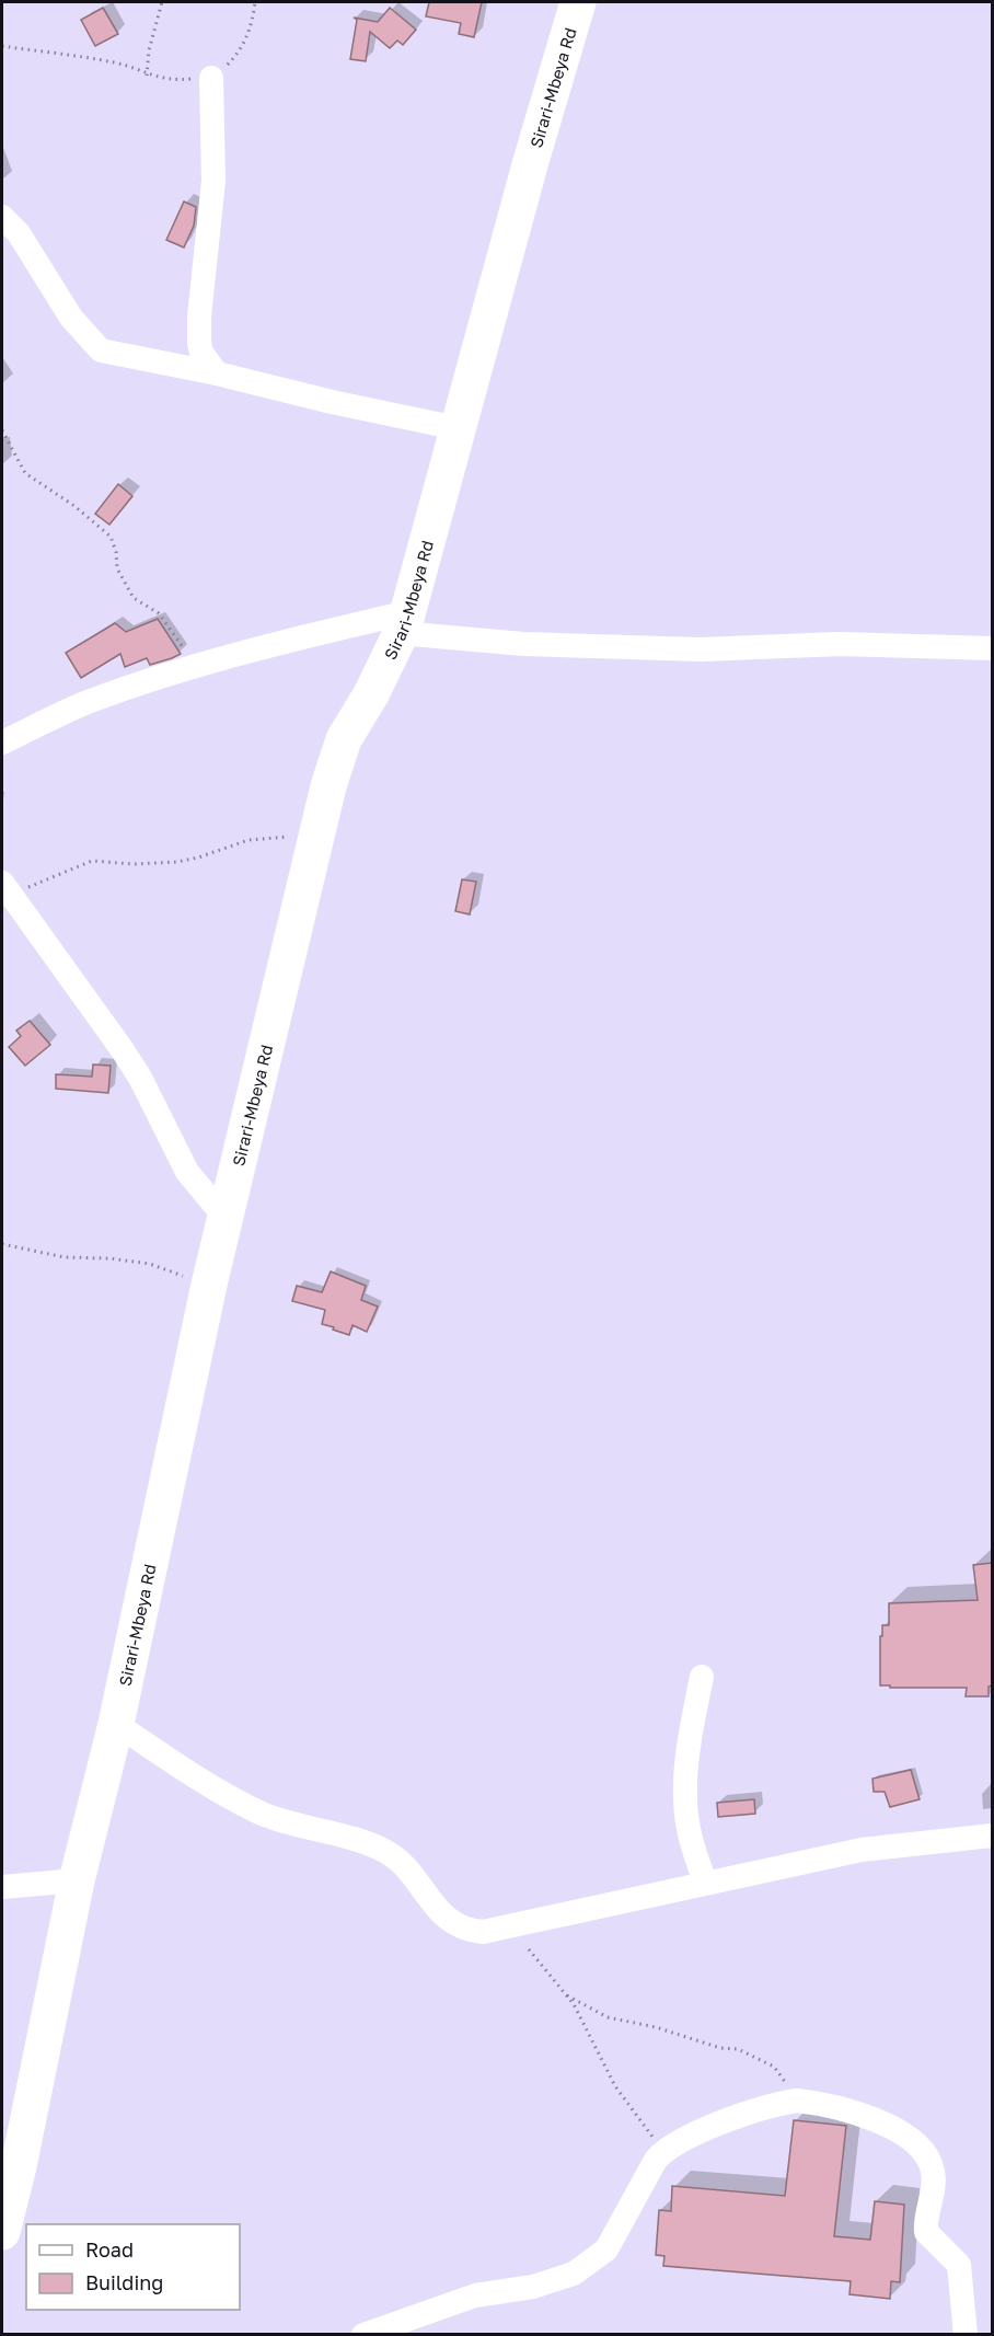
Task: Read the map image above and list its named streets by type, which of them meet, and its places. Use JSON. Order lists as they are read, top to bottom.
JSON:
{
  "streets": {
    "highway": ["Sirari-Mbeya Rd"]
  },
  "legend": ["Road", "Building"]
}
